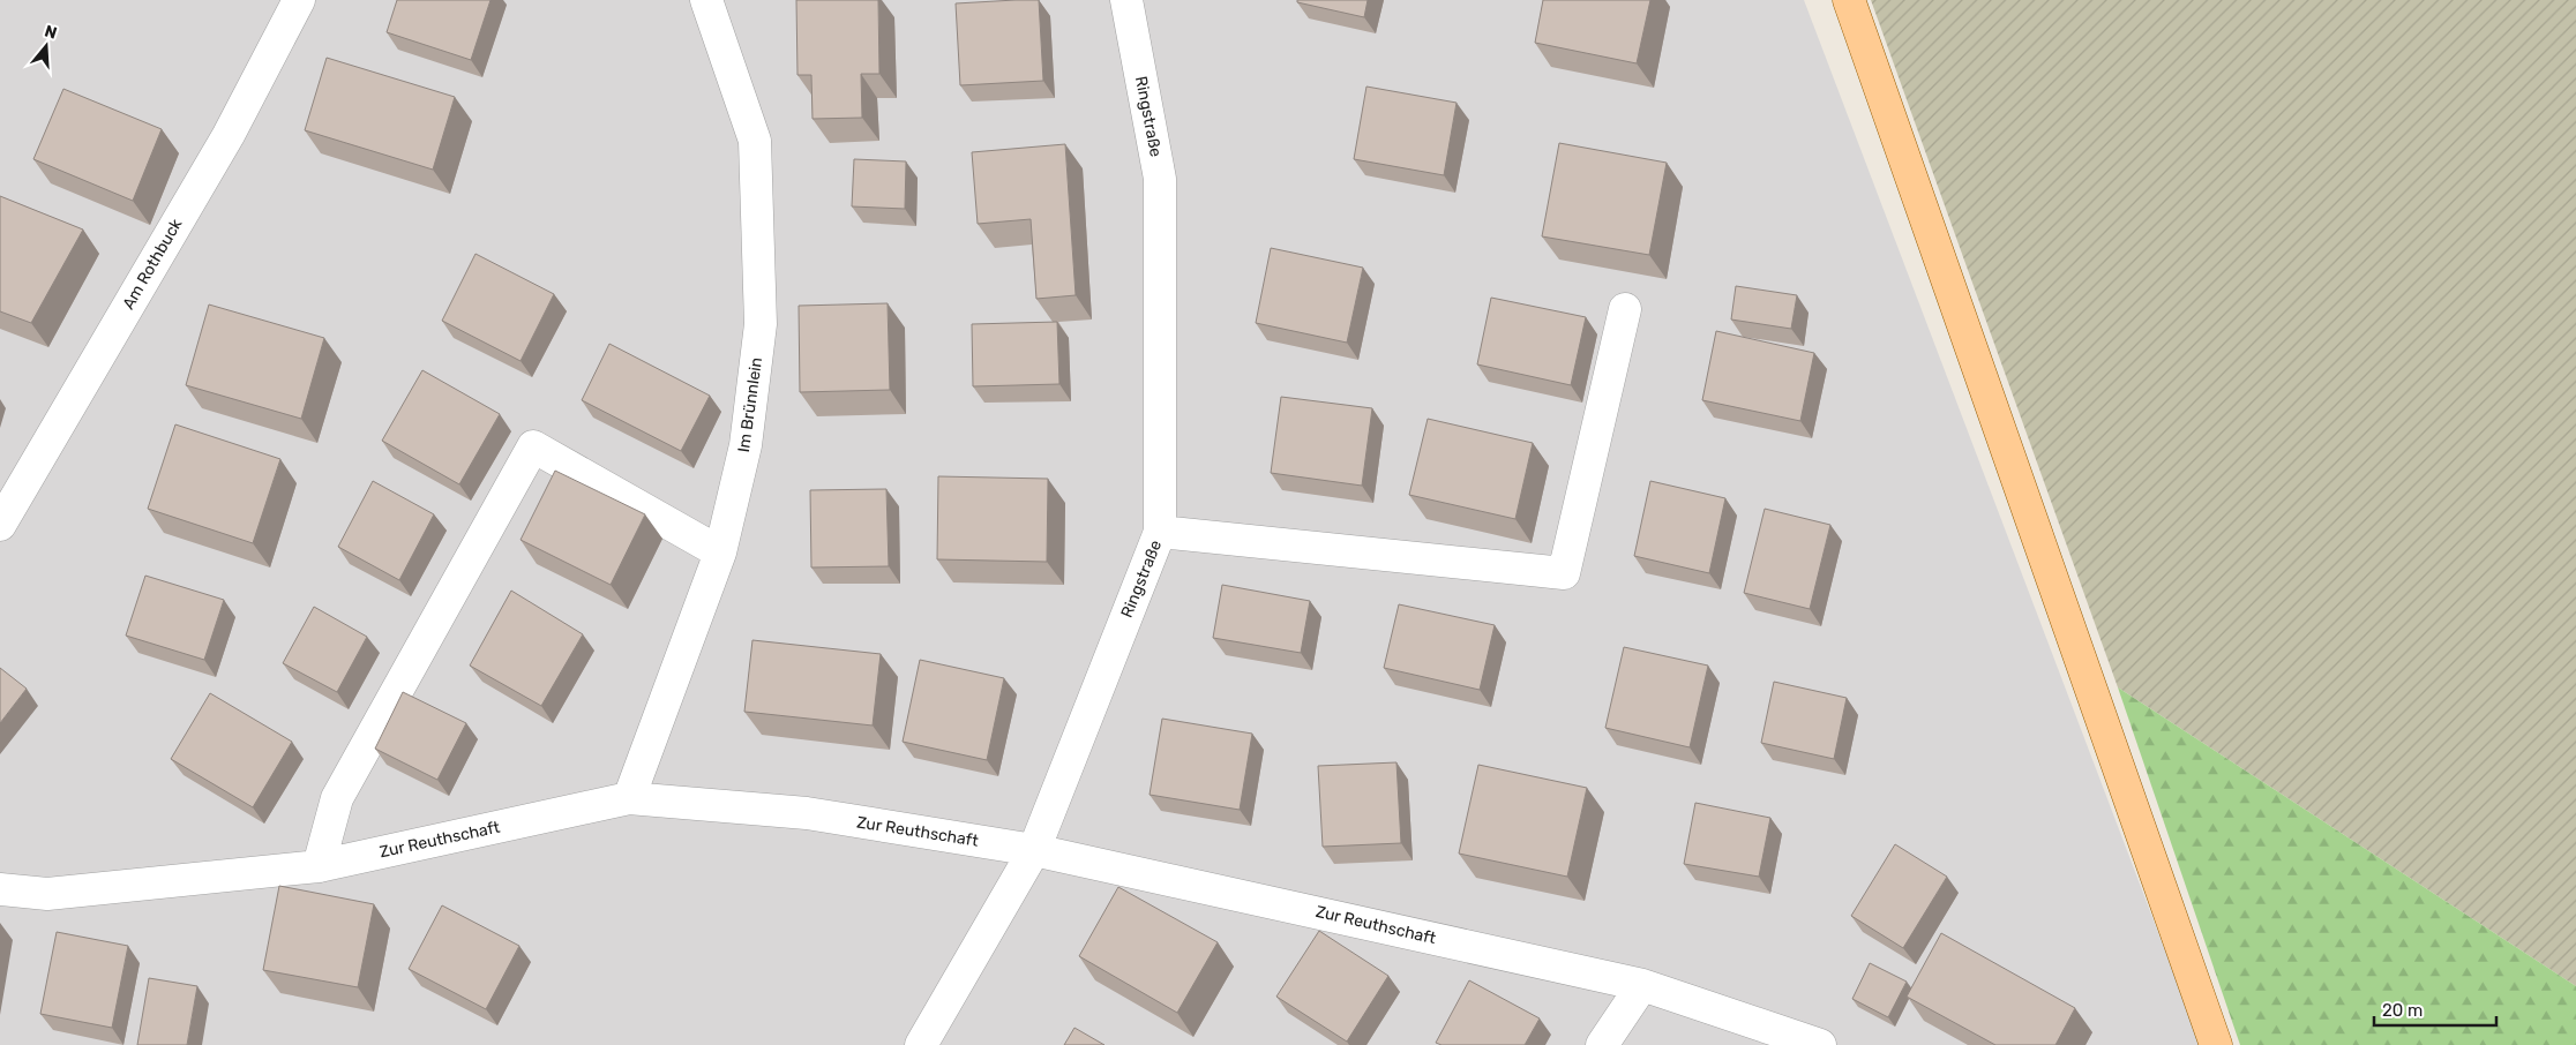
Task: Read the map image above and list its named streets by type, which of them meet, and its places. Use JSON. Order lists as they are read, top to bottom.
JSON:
{
  "streets": {
    "street": [
      "Ringstraße",
      "Am Rothbuck",
      "Im Brünnlein",
      "Zur Reuthschaft"
    ]
  },
  "crossings": [
    ["Ringstraße", "Zur Reuthschaft"],
    ["Im Brünnlein", "Zur Reuthschaft"]
  ],
  "scale_bar": "20 m",
  "north": "top"
}
